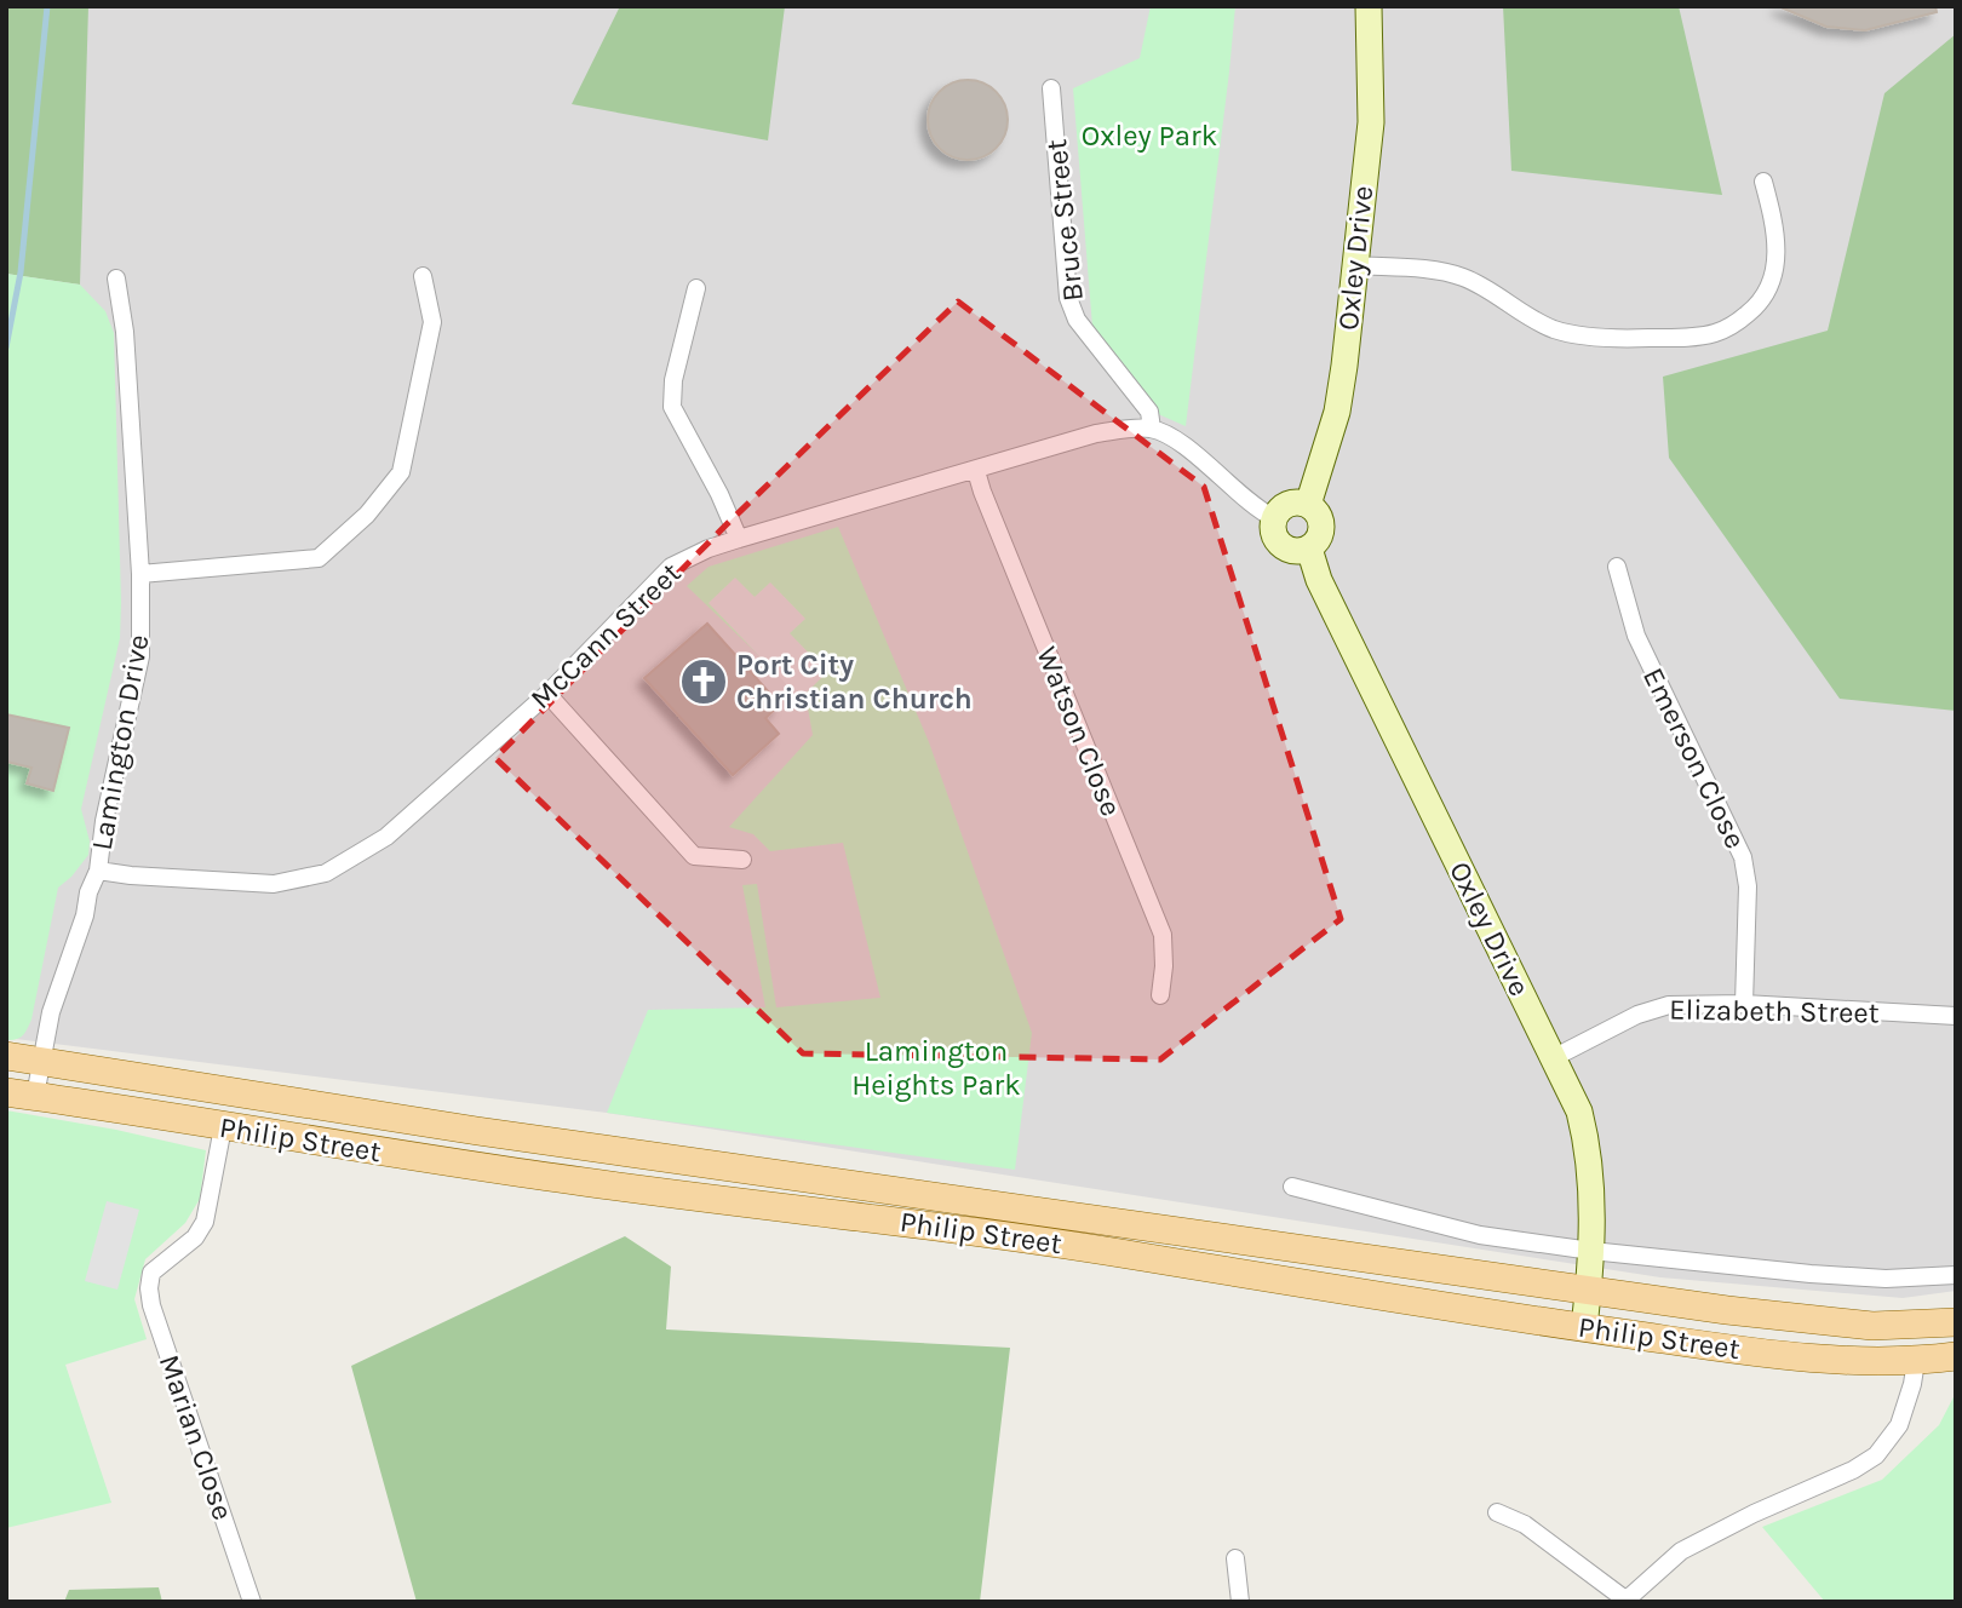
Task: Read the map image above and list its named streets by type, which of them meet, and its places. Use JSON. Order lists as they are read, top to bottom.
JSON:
{
  "streets": {
    "main road": ["Philip Street"],
    "street": [
      "Bruce Street",
      "Oxley Drive",
      "McCann Street",
      "Watson Close",
      "Lamington Drive",
      "Emerson Close",
      "Elizabeth Street",
      "Marian Close"
    ]
  },
  "crossings": [
    ["Bruce Street", "McCann Street"],
    ["Oxley Drive", "Elizabeth Street"],
    ["Oxley Drive", "Philip Street"],
    ["McCann Street", "Watson Close"],
    ["McCann Street", "Lamington Drive"],
    ["Lamington Drive", "Philip Street"],
    ["Emerson Close", "Elizabeth Street"],
    ["Philip Street", "Marian Close"]
  ],
  "parks": ["Oxley Park", "Lamington Heights Park"],
  "places": {
    "church": ["Port City Christian Church"]
  }
}
